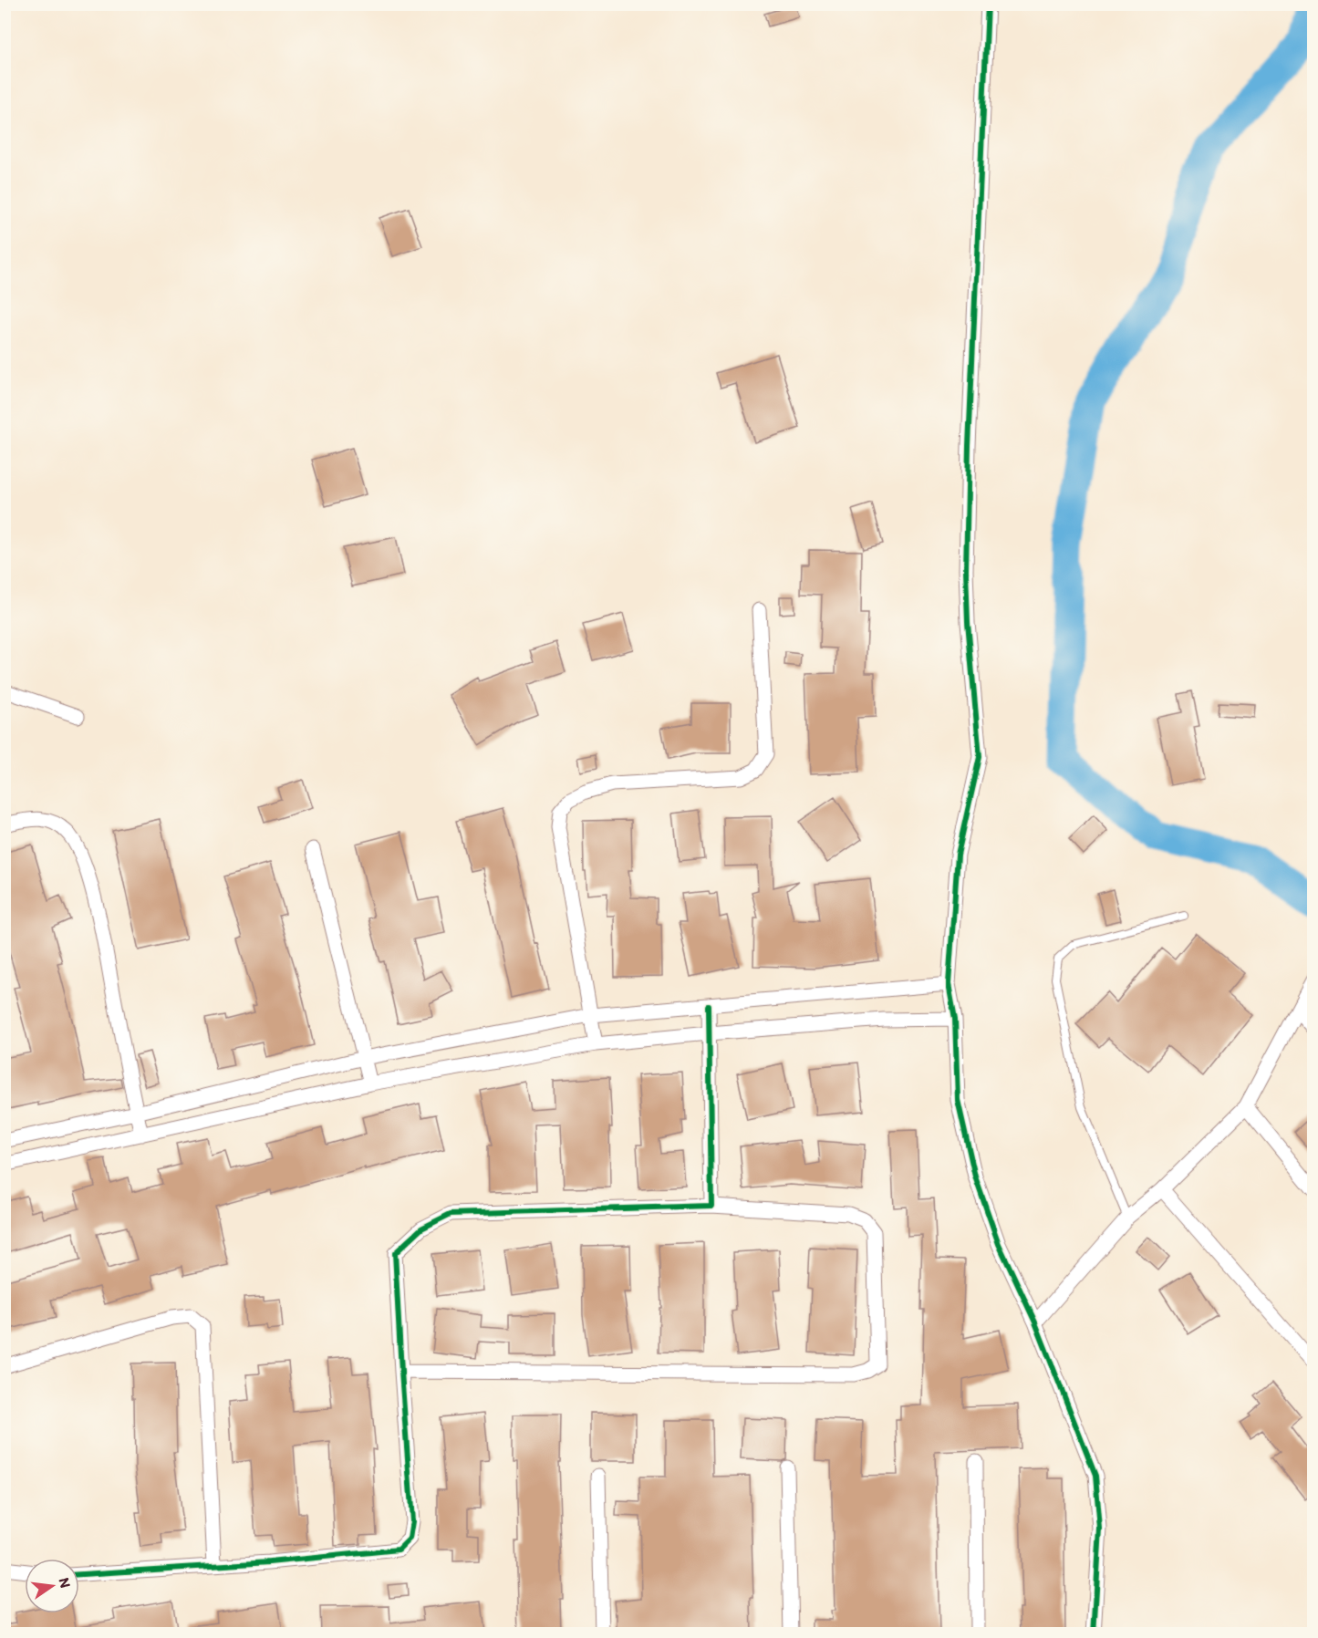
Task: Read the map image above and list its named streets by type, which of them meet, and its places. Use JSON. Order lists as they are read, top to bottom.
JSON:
{
  "north": "right"
}
